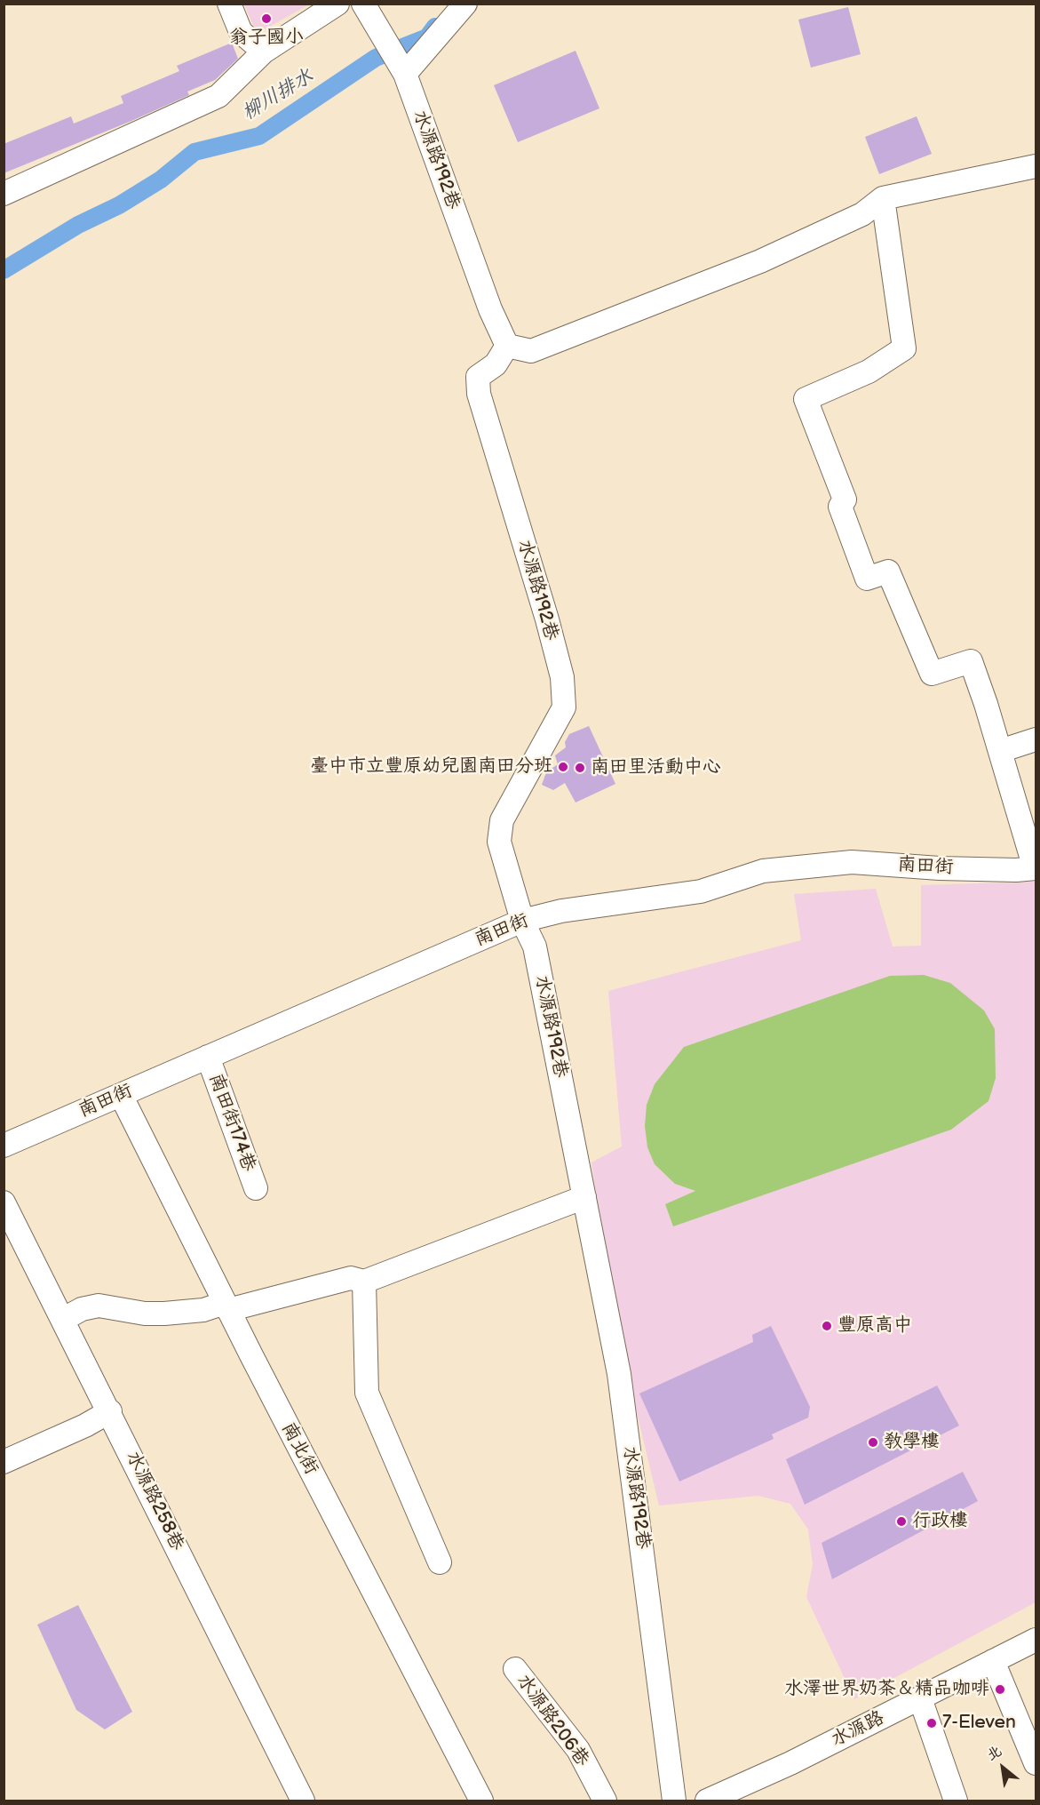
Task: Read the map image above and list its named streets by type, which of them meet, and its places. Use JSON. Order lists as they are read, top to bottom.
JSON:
{
  "streets": {
    "street": [
      "水源路192巷",
      "南田街",
      "南田街174巷",
      "南北街",
      "水源路258巷",
      "水源路206巷",
      "水源路"
    ]
  },
  "crossings": [
    ["水源路192巷", "南田街"],
    ["南田街", "南田街174巷"],
    ["南田街", "南北街"]
  ],
  "water": ["柳川排水"],
  "places": [
    "翁子國小",
    "臺中市立豐原幼兒園南田分班",
    "南田里活動中心",
    "豐原高中",
    "教學樓",
    "行政樓",
    "水澤世界奶茶＆精品咖啡",
    "7-Eleven"
  ],
  "north": "top left"
}
